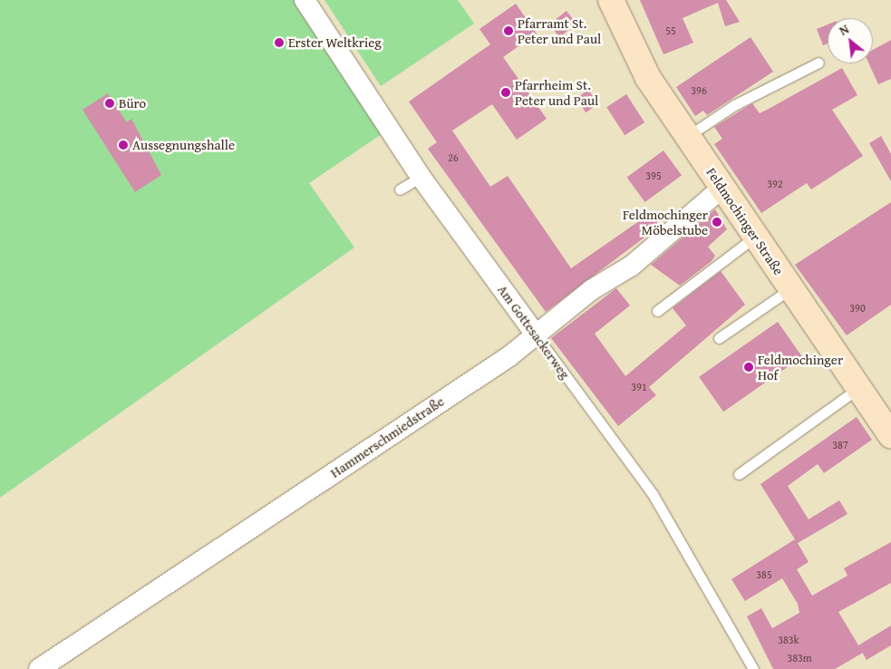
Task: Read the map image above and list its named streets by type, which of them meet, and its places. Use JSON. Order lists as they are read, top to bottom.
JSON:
{
  "streets": {
    "main road": ["Feldmochinger Straße"],
    "street": ["Am Gottesackerweg", "Hammerschmiedstraße"]
  },
  "crossings": [
    ["Feldmochinger Straße", "Hammerschmiedstraße"],
    ["Am Gottesackerweg", "Hammerschmiedstraße"]
  ],
  "places": [
    "Pfarramt St. Peter und Paul",
    "Erster Weltkrieg",
    "Pfarrheim St. Peter und Paul",
    "Büro",
    "Aussegnungshalle",
    "Feldmochinger Möbelstube",
    "Feldmochinger Hof"
  ],
  "house_numbers": [
    "55",
    "396",
    "26",
    "395",
    "392",
    "390",
    "391",
    "387",
    "385",
    "383k",
    "383m"
  ],
  "north": "top left"
}
